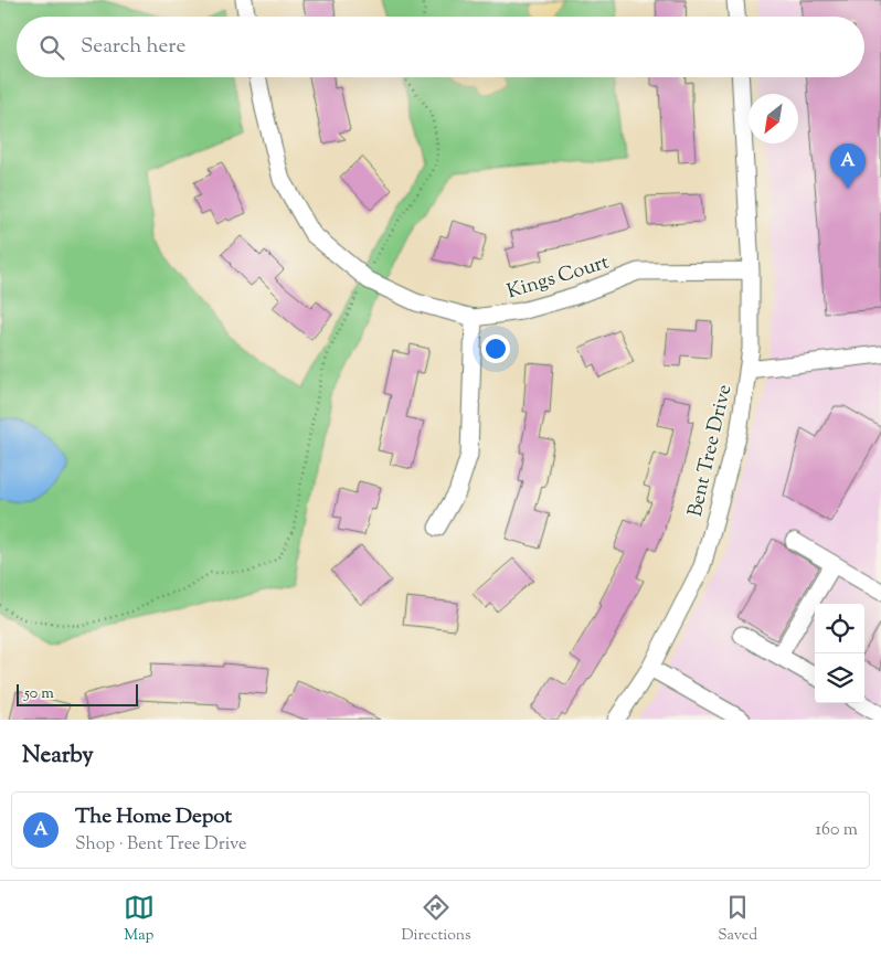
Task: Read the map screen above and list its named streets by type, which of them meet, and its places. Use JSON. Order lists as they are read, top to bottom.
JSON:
{
  "streets": {
    "street": ["Kings Court", "Bent Tree Drive"]
  },
  "crossings": [
    ["Kings Court", "Bent Tree Drive"]
  ],
  "scale_bar": "50 m",
  "north": "bottom left",
  "page": {
    "search": "Search here",
    "pins": "A",
    "scale": "50 m",
    "heading": "Nearby",
    "list": [
      {
        "mark": "A",
        "name": "The Home Depot",
        "note": "Shop · Bent Tree Drive",
        "value": "160 m"
      }
    ],
    "nav": ["Map", "Directions", "Saved"]
  }
}
